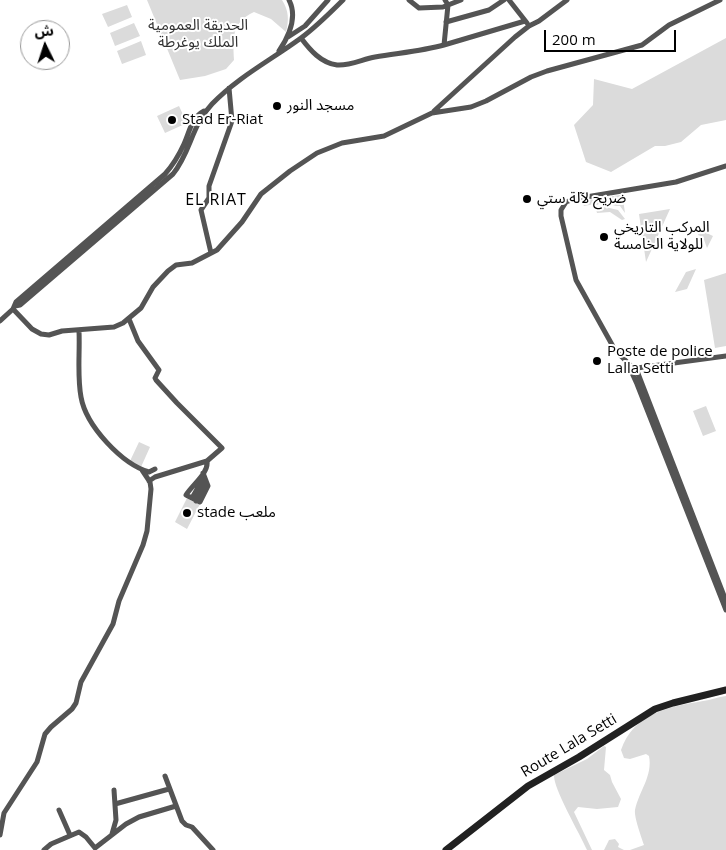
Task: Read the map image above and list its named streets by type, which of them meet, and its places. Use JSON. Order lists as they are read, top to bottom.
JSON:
{
  "streets": {
    "main road": ["Route Lala Setti"]
  },
  "districts": ["EL RIAT"],
  "parks": ["الحديقة العمومية الملك يوغرطة"],
  "places": [
    "مسجد النور",
    "Stad Er-Riat",
    "ضريح لآلة ستي",
    "المركب التاريخي للولاية الخامسة",
    "Poste de police Lalla Setti",
    "stade ملعب"
  ],
  "scale_bar": "200 m",
  "north": "top"
}
